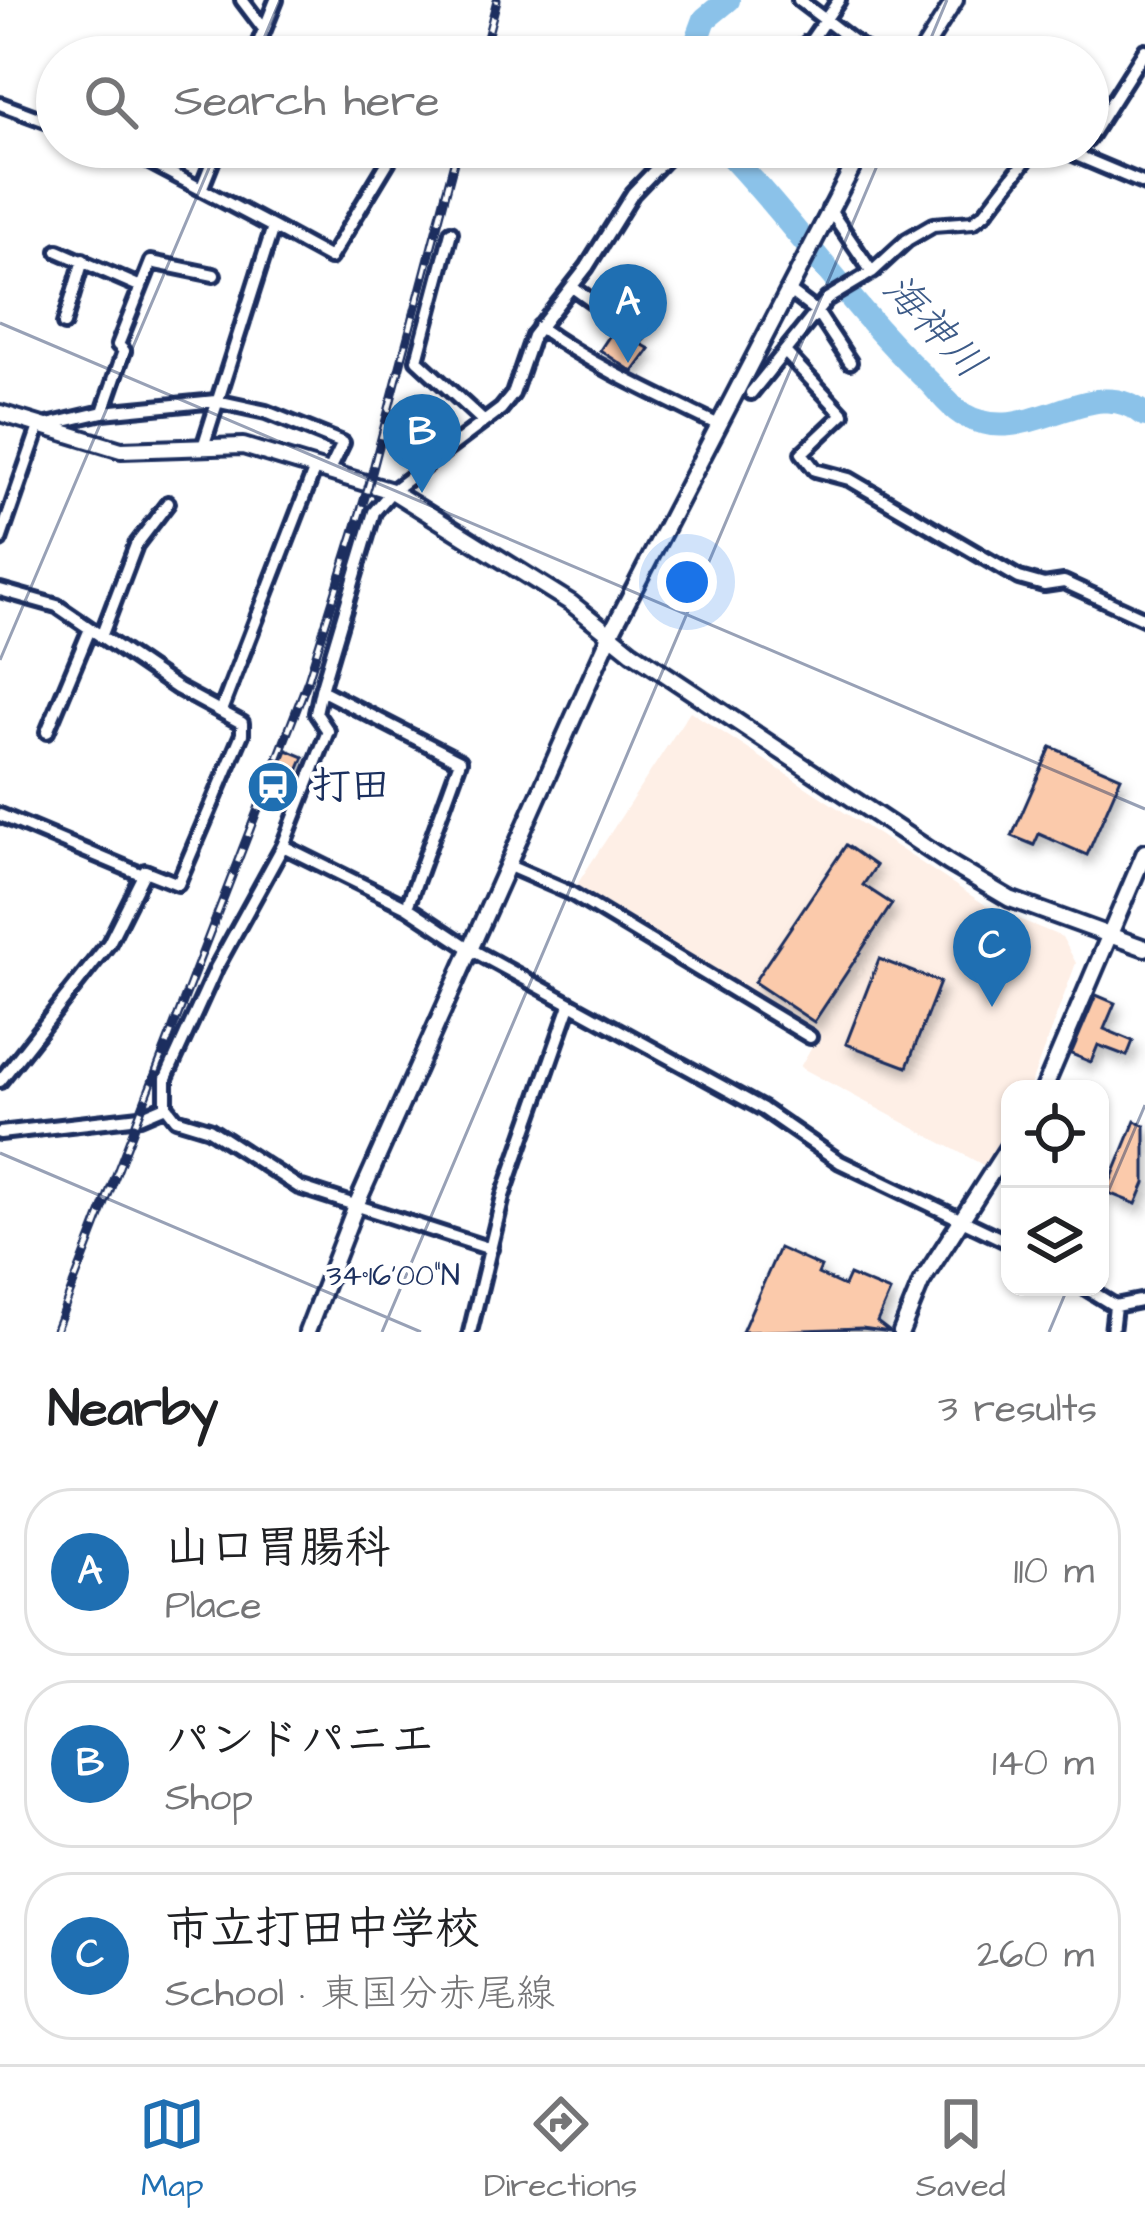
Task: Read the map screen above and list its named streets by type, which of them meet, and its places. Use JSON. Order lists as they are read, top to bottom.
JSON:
{
  "water": ["海神川"],
  "places": {
    "station": ["打田"]
  },
  "page": {
    "search": "Search here",
    "pins": ["A", "B", "C"],
    "heading": ["Nearby", "3 results"],
    "list": [
      {
        "mark": "A",
        "name": "山口胃腸科",
        "note": "Place",
        "value": "110 m"
      },
      {
        "mark": "B",
        "name": "パンドパニエ",
        "note": "Shop",
        "value": "140 m"
      },
      {
        "mark": "C",
        "name": "市立打田中学校",
        "note": "School · 東国分赤尾線",
        "value": "260 m"
      }
    ],
    "nav": ["Map", "Directions", "Saved"]
  },
  "coordinates": ["34°16'00\"N"]
}
